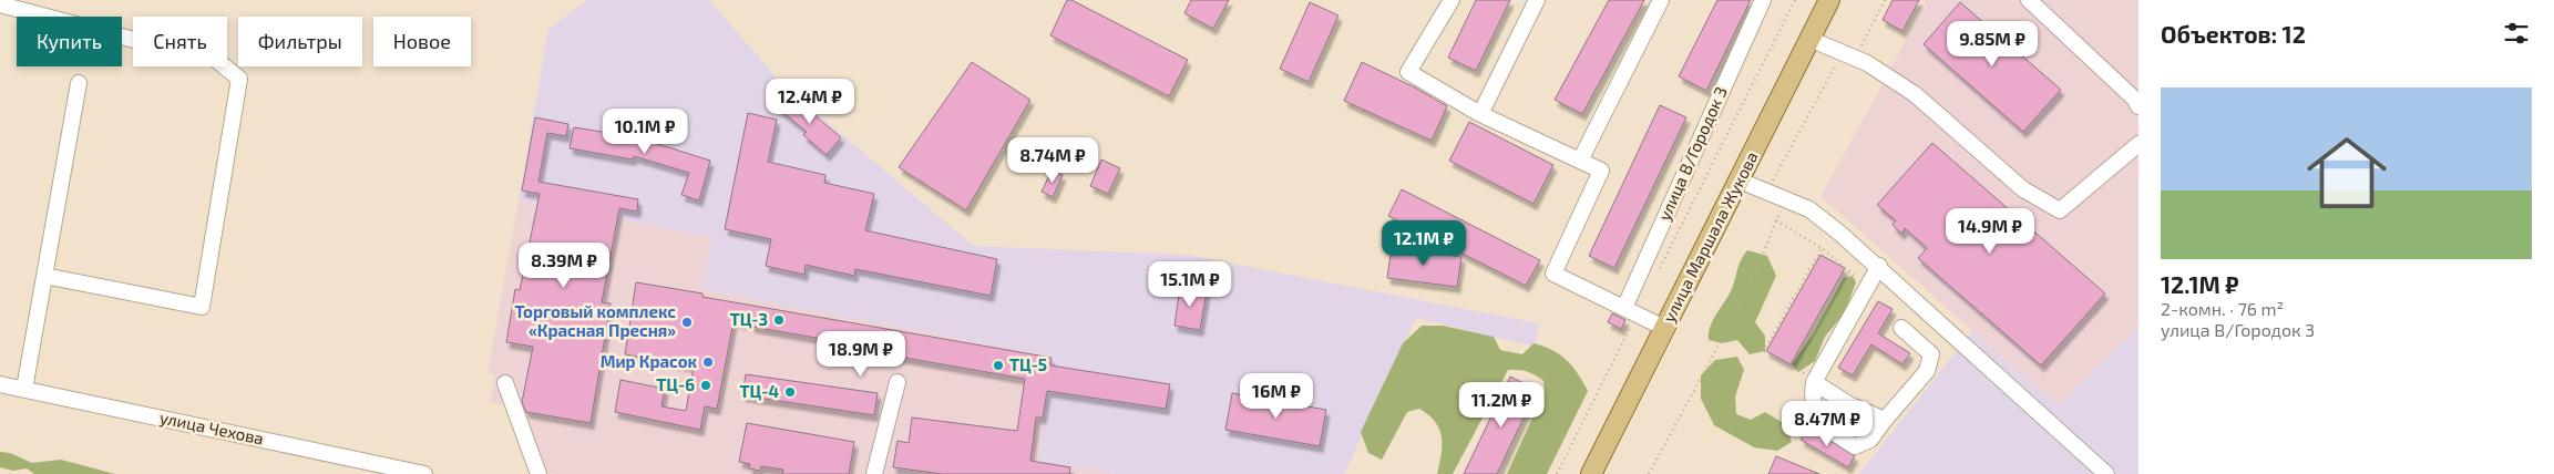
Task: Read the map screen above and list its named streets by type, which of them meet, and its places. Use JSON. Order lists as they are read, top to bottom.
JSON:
{
  "streets": {
    "main road": ["улица Маршала Жукова"],
    "street": ["улица В/Городок 3", "улица Чехова"]
  },
  "places": [
    "ТЦ-3",
    "Торговый комплекс «Красная Пресня»",
    "Мир Красок",
    "ТЦ-5",
    "ТЦ-6",
    "ТЦ-4"
  ],
  "page": {
    "heading": "Объектов: 12",
    "chip": [
      "Купить",
      "Снять",
      "Фильтры",
      "Новое"
    ],
    "price": [
      "9.85M ₽",
      "12.4M ₽",
      "10.1M ₽",
      "8.74M ₽",
      "14.9M ₽",
      "12.1M ₽",
      "8.39M ₽",
      "15.1M ₽",
      "18.9M ₽",
      "16M ₽",
      "11.2M ₽",
      "8.47M ₽"
    ],
    "list": [
      {
        "name": "12.1M ₽",
        "note": "2-комн. · 76 m² · улица В/Городок 3"
      }
    ]
  }
}
